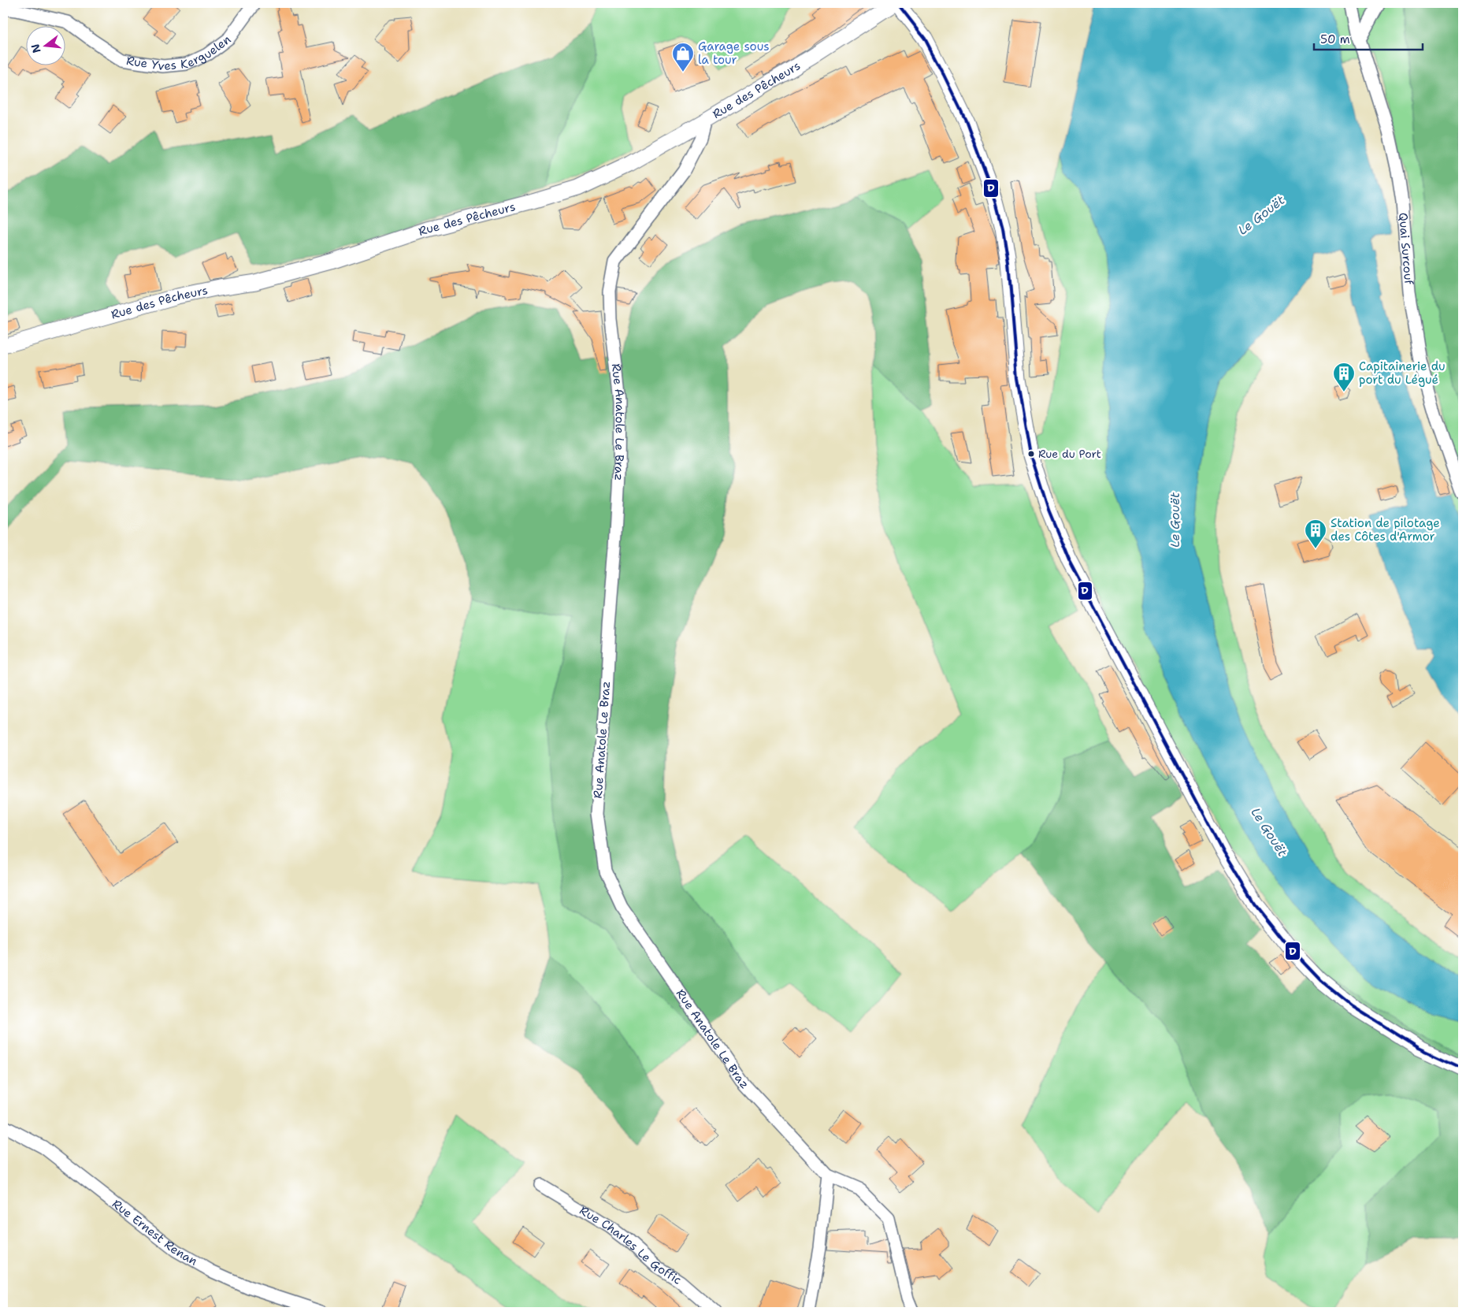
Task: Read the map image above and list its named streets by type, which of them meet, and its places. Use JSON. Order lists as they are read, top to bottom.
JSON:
{
  "streets": {
    "street": [
      "Rue Yves Kerguelen",
      "Rue des Pêcheurs",
      "Quai Surcouf",
      "Rue Anatole Le Braz",
      "Rue Ernest Renan",
      "Rue Charles Le Goffic"
    ]
  },
  "crossings": [
    ["Rue des Pêcheurs", "Rue Anatole Le Braz"]
  ],
  "water": ["Le Gouët"],
  "places": {
    "shop": ["Garage sous la tour"],
    "building": ["Capitainerie du port du Légué", "Station de pilotage des Côtes d'Armor"],
    "other": ["Rue du Port"]
  },
  "lines": ["transit line D"],
  "scale_bar": "50 m",
  "north": "left"
}
